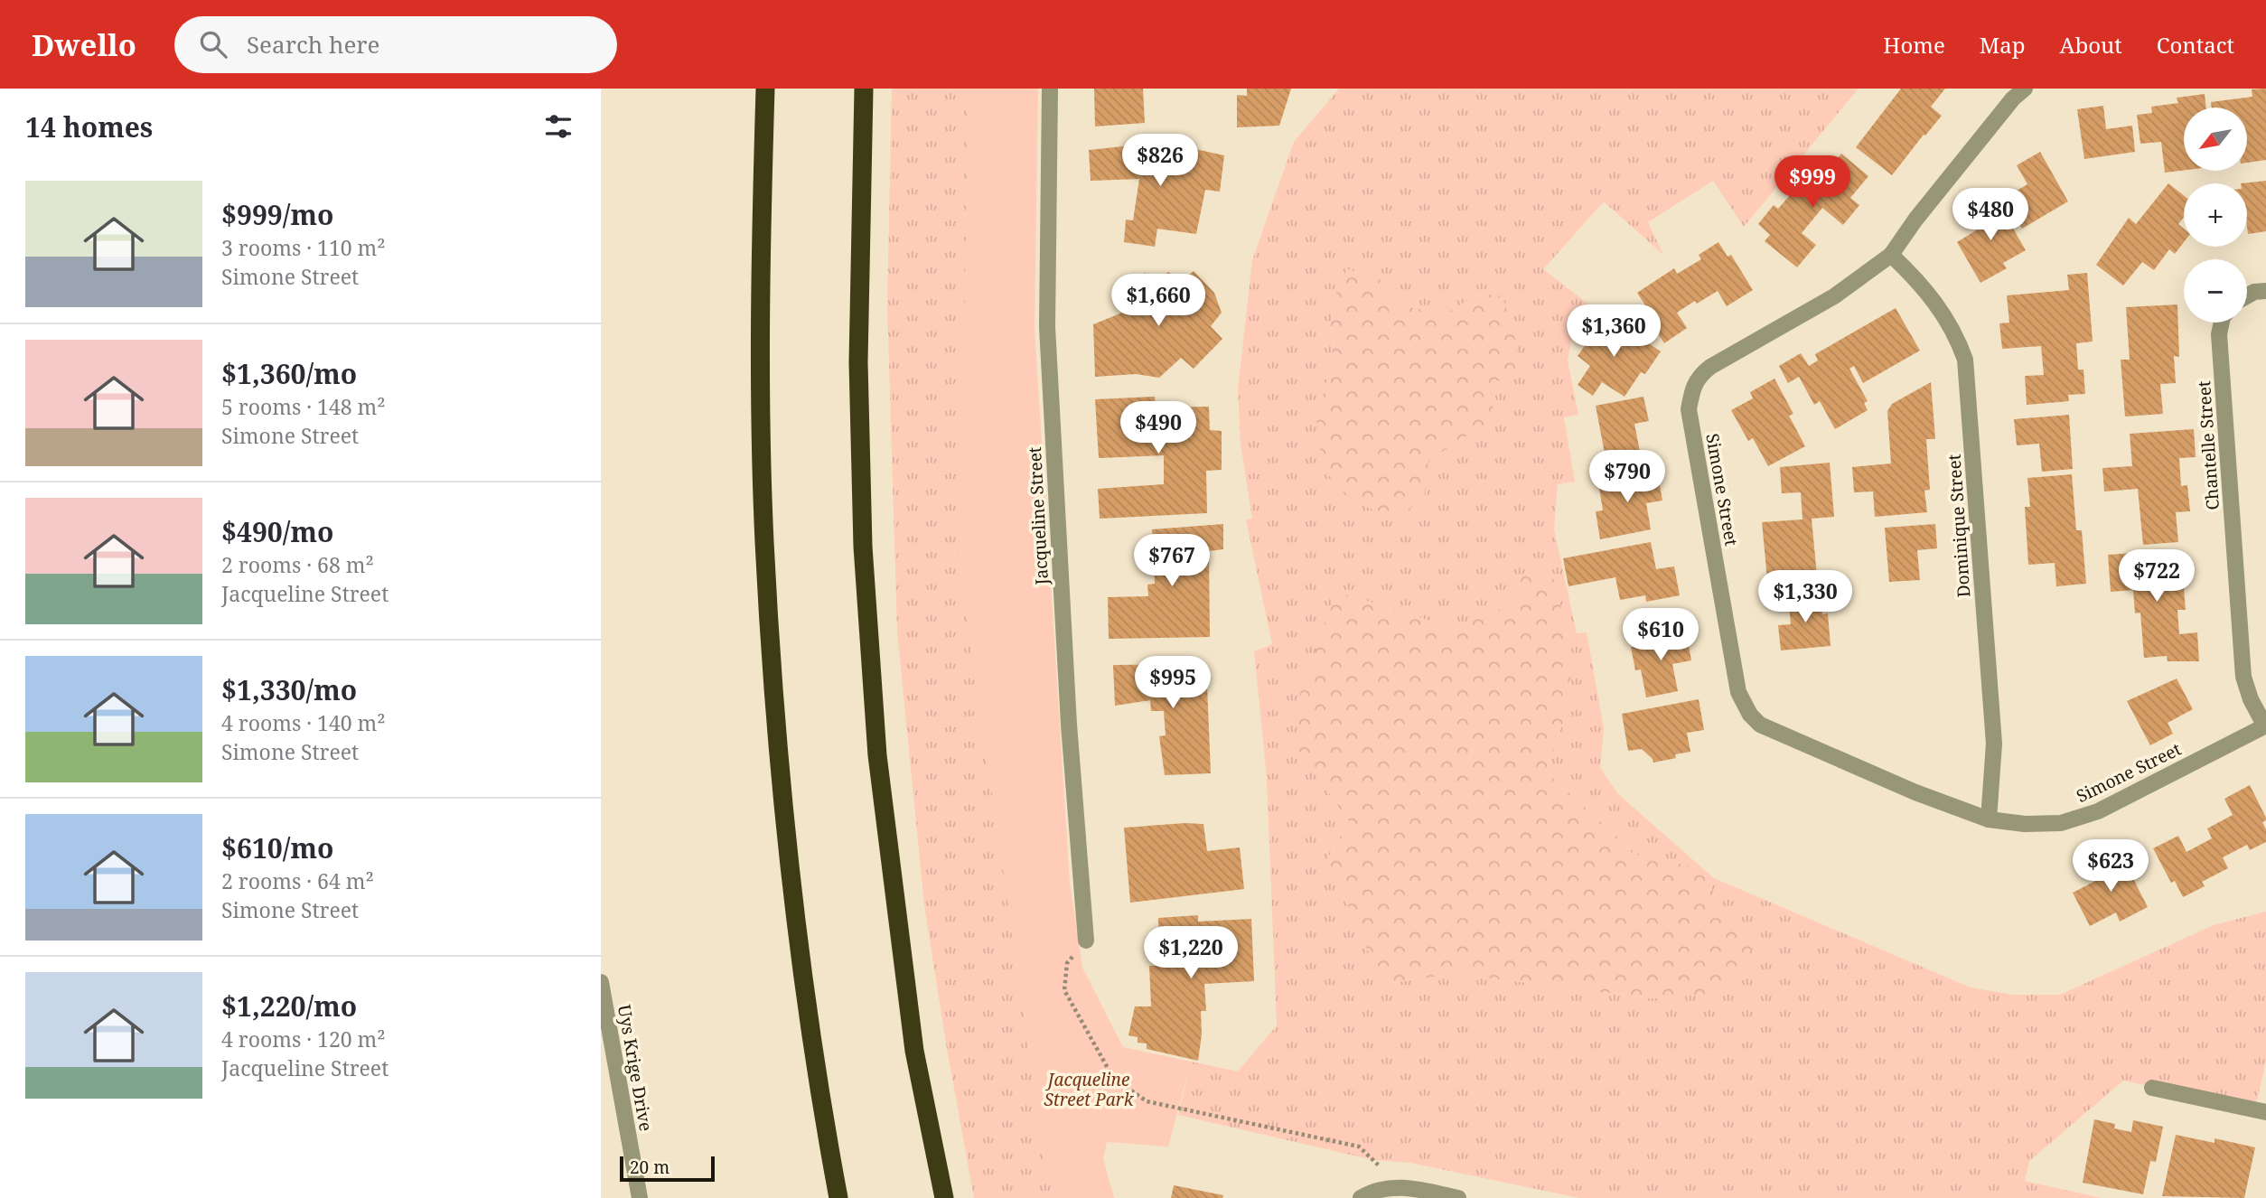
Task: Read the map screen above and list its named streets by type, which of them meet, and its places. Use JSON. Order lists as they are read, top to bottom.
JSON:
{
  "streets": {
    "street": [
      "Chantelle Street",
      "Simone Street",
      "Jacqueline Street",
      "Dominique Street",
      "Uys Krige Drive"
    ]
  },
  "crossings": [
    ["Chantelle Street", "Simone Street"],
    ["Simone Street", "Dominique Street"]
  ],
  "parks": ["Jacqueline Street Park"],
  "scale_bar": "20 m",
  "north": "bottom left",
  "page": {
    "header": "Dwello",
    "search": "Search here",
    "nav": [
      "Home",
      "Map",
      "About",
      "Contact"
    ],
    "heading": "14 homes",
    "map_buttons": ["+", "−"],
    "price": [
      "$826",
      "$999",
      "$480",
      "$1,660",
      "$1,360",
      "$490",
      "$790",
      "$767",
      "$722",
      "$1,330",
      "$610",
      "$995",
      "$623",
      "$1,220"
    ],
    "list": [
      {
        "name": "$999/mo",
        "note": "3 rooms · 110 m² · Simone Street"
      },
      {
        "name": "$1,360/mo",
        "note": "5 rooms · 148 m² · Simone Street"
      },
      {
        "name": "$490/mo",
        "note": "2 rooms · 68 m² · Jacqueline Street"
      },
      {
        "name": "$1,330/mo",
        "note": "4 rooms · 140 m² · Simone Street"
      },
      {
        "name": "$610/mo",
        "note": "2 rooms · 64 m² · Simone Street"
      },
      {
        "name": "$1,220/mo",
        "note": "4 rooms · 120 m² · Jacqueline Street"
      }
    ],
    "scale": "20 m"
  }
}
